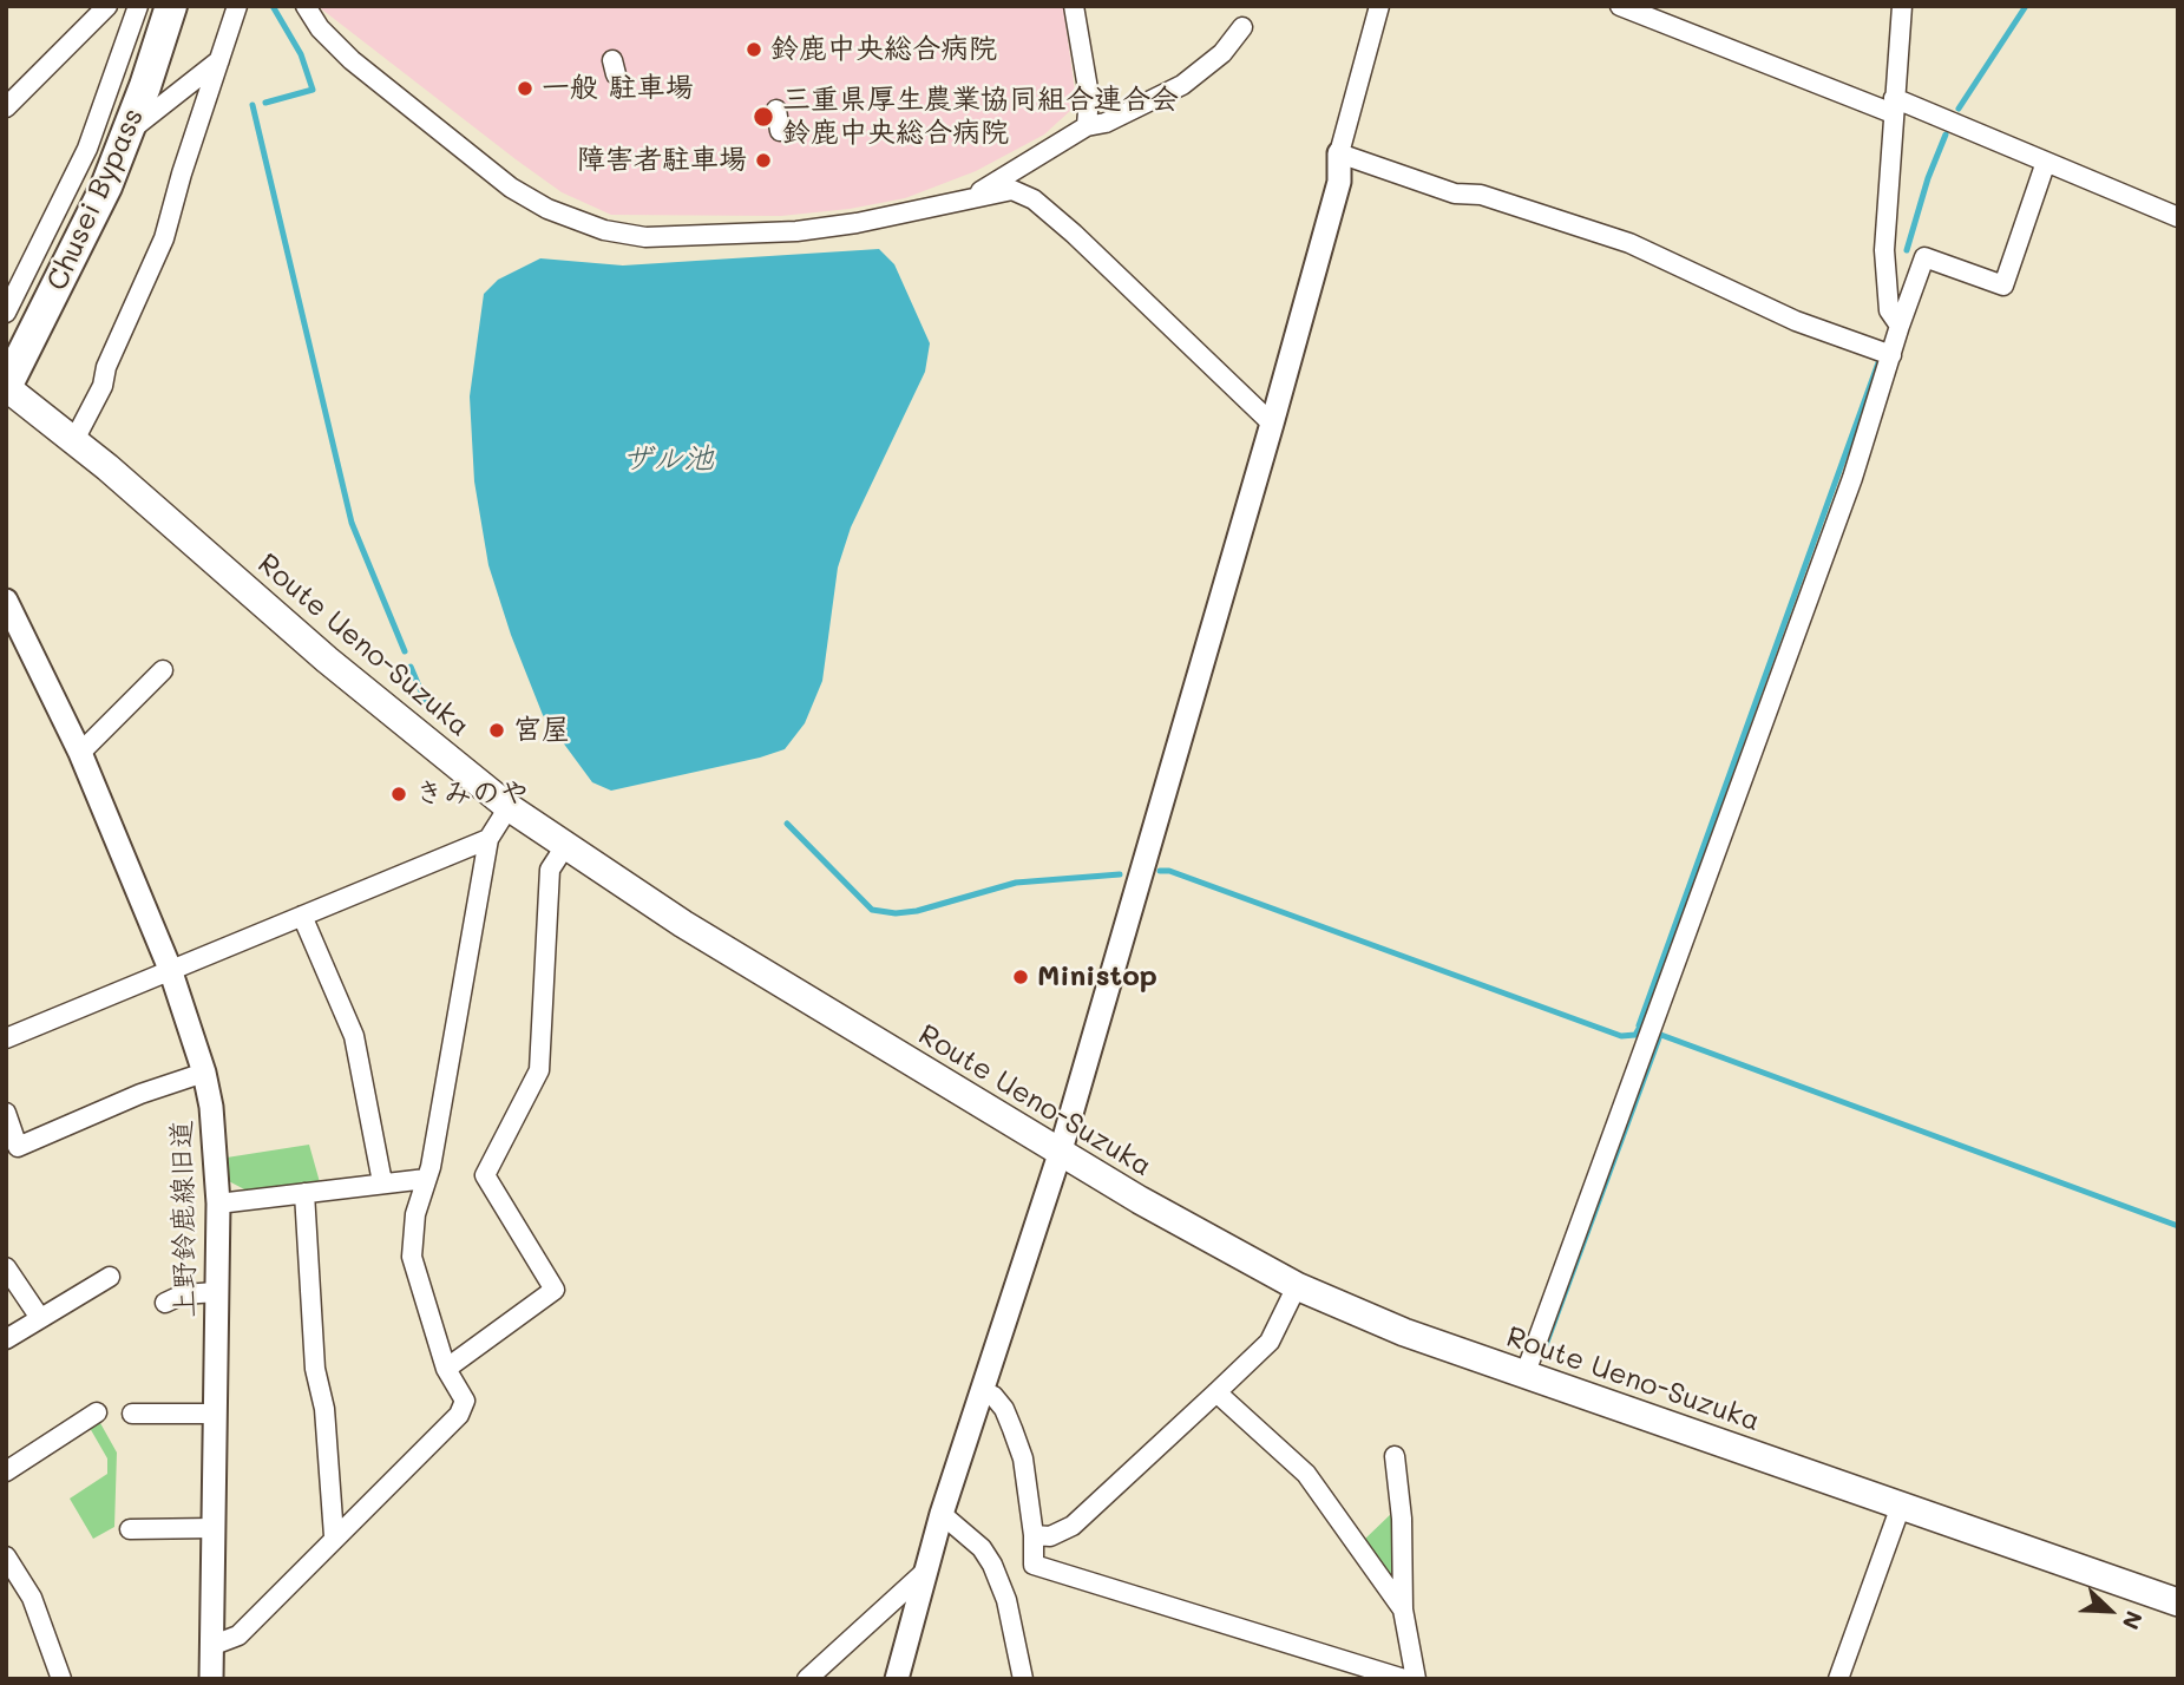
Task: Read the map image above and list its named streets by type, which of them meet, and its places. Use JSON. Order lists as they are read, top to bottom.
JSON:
{
  "streets": {
    "highway": ["Chusei Bypass"],
    "main road": ["Route Ueno-Suzuka"],
    "street": ["上野鈴鹿線旧道"]
  },
  "crossings": [
    ["Chusei Bypass", "Route Ueno-Suzuka"]
  ],
  "water": ["ザル池"],
  "places": [
    "鈴鹿中央総合病院",
    "一般 駐車場",
    "三重県厚生農業協同組合連合会 鈴鹿中央総合病院",
    "障害者駐車場",
    "宮屋",
    "きみのや",
    "Ministop"
  ],
  "north": "bottom right"
}
